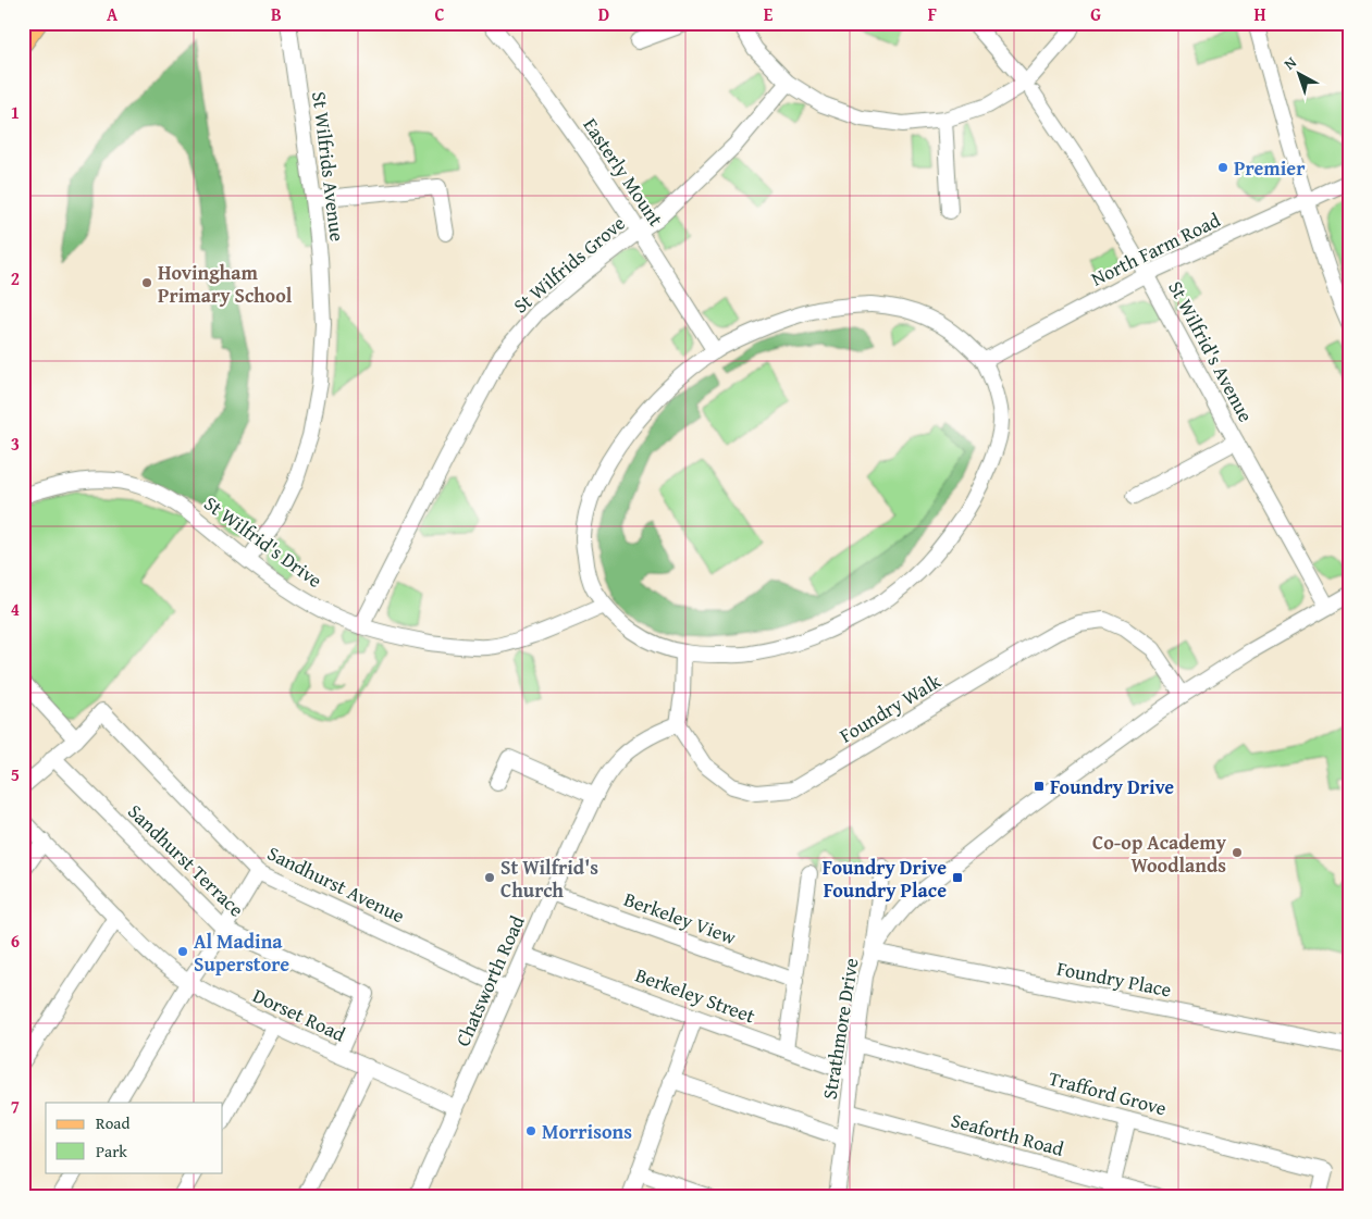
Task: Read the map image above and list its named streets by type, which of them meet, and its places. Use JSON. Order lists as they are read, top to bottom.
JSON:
{
  "streets": {
    "street": [
      "St Wilfrids Avenue",
      "Easterly Mount",
      "North Farm Road",
      "St Wilfrids Grove",
      "St Wilfrid's Avenue",
      "St Wilfrid's Drive",
      "Foundry Walk",
      "Sandhurst Terrace",
      "Sandhurst Avenue",
      "Berkeley View",
      "Foundry Place",
      "Chatsworth Road",
      "Berkeley Street",
      "Dorset Road",
      "Strathmore Drive",
      "Trafford Grove",
      "Seaforth Road"
    ]
  },
  "crossings": [
    ["St Wilfrids Avenue", "St Wilfrid's Drive"],
    ["Easterly Mount", "St Wilfrids Grove"],
    ["North Farm Road", "St Wilfrid's Avenue"],
    ["St Wilfrids Grove", "St Wilfrid's Drive"],
    ["Foundry Walk", "Chatsworth Road"],
    ["Sandhurst Terrace", "Dorset Road"],
    ["Sandhurst Avenue", "Chatsworth Road"],
    ["Berkeley View", "Chatsworth Road"],
    ["Foundry Place", "Strathmore Drive"],
    ["Chatsworth Road", "Berkeley Street"],
    ["Chatsworth Road", "Dorset Road"],
    ["Berkeley Street", "Strathmore Drive"],
    ["Strathmore Drive", "Trafford Grove"],
    ["Strathmore Drive", "Seaforth Road"]
  ],
  "places": {
    "other": [
      "Premier",
      "Hovingham Primary School",
      "Co-op Academy Woodlands",
      "St Wilfrid's Church",
      "Al Madina Superstore",
      "Morrisons"
    ],
    "transit": ["Foundry Drive", "Foundry Drive Foundry Place"]
  },
  "legend": ["Road", "Park"],
  "north": "top left",
  "grid": {
    "columns": [
      "A",
      "B",
      "C",
      "D",
      "E",
      "F",
      "G",
      "H"
    ],
    "rows": [
      "1",
      "2",
      "3",
      "4",
      "5",
      "6",
      "7"
    ]
  }
}
